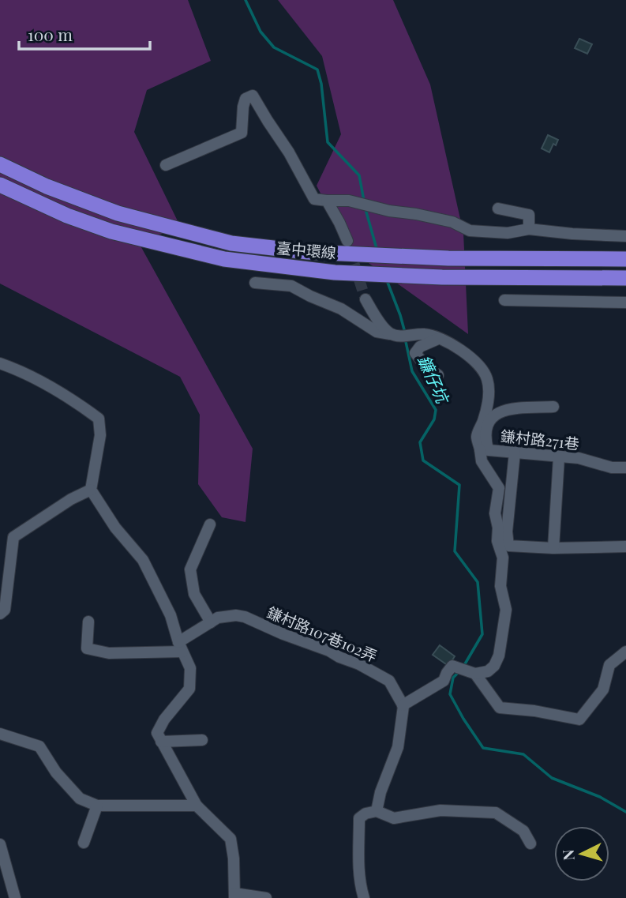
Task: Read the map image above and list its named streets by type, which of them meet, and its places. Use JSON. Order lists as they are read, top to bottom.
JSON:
{
  "streets": {
    "highway": ["臺中環線"],
    "street": ["鎌村路271巷", "鎌村路107巷102弄"]
  },
  "water": ["鐮仔坑"],
  "scale_bar": "100 m",
  "north": "left"
}
